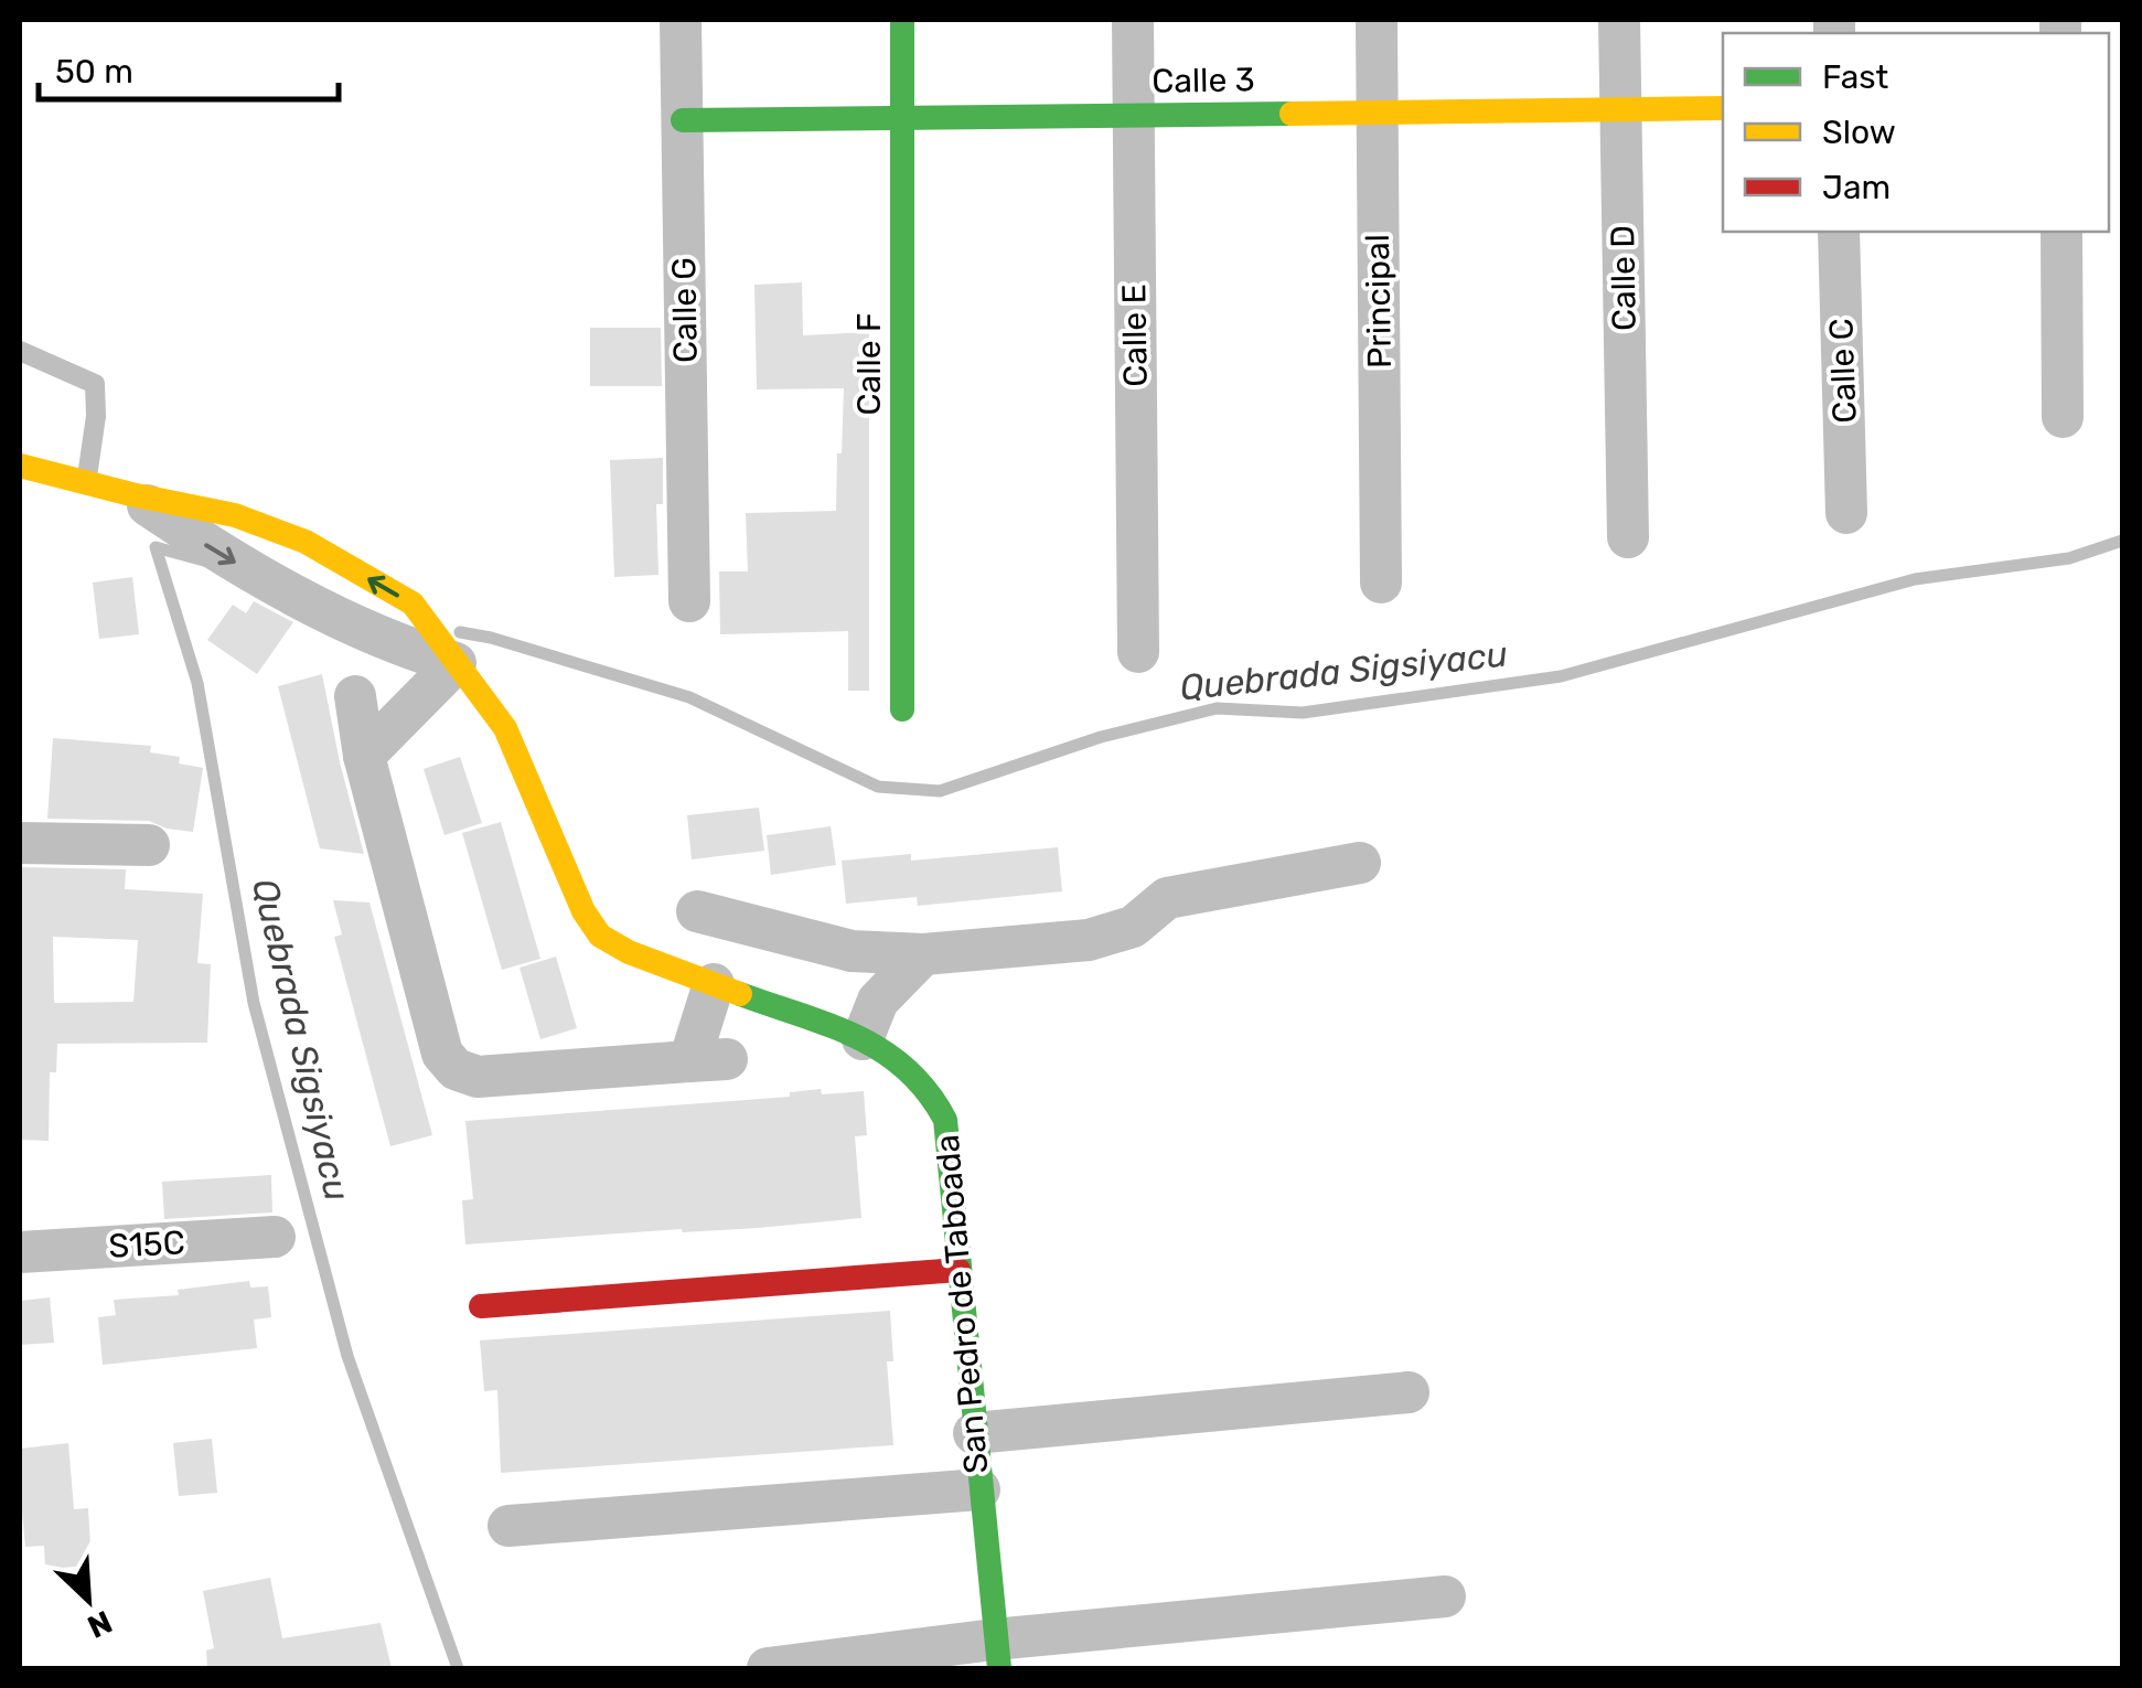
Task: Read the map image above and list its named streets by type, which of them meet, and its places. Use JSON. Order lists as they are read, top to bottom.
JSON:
{
  "streets": {
    "street": [
      "Calle 3",
      "Calle D",
      "Principal",
      "Calle G",
      "Calle E",
      "Calle F",
      "Calle C",
      "S15C",
      "San Pedro de Taboada"
    ]
  },
  "crossings": [
    ["Calle 3", "Calle D"],
    ["Calle 3", "Principal"],
    ["Calle 3", "Calle G"],
    ["Calle 3", "Calle E"],
    ["Calle 3", "Calle F"]
  ],
  "water": ["Quebrada Sigsiyacu"],
  "legend": ["Fast", "Slow", "Jam"],
  "scale_bar": "50 m",
  "north": "bottom right"
}
